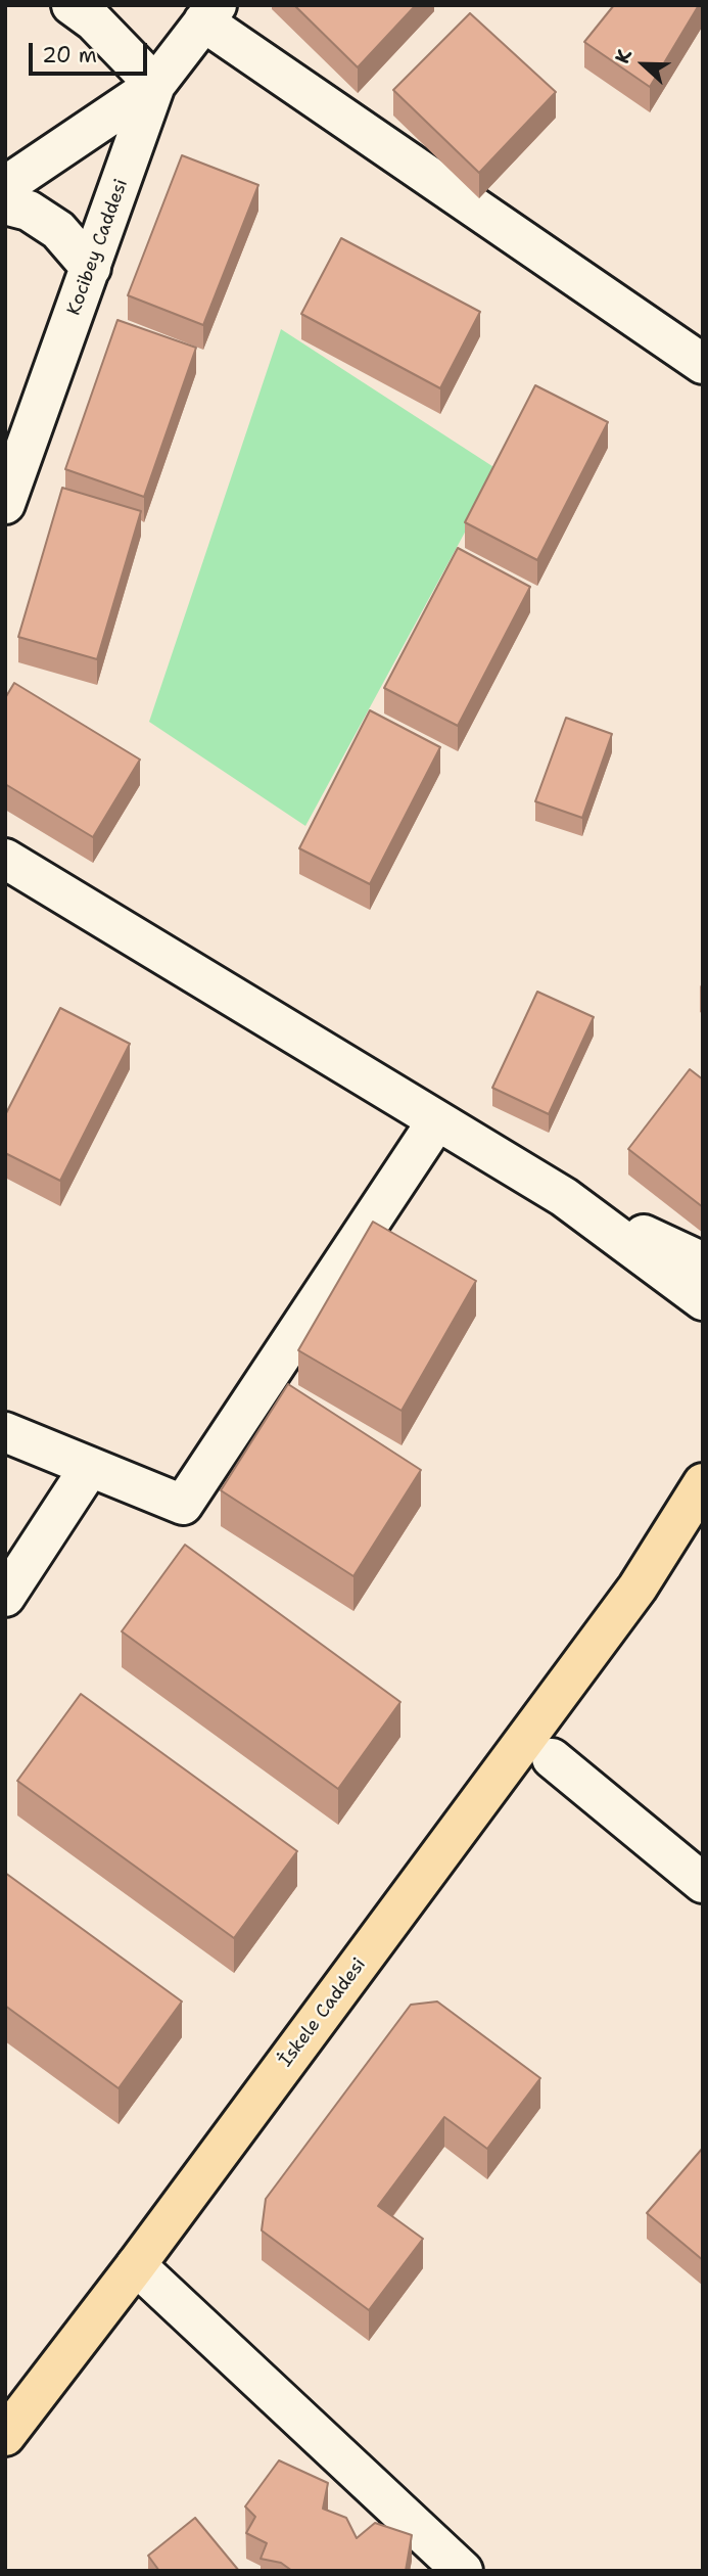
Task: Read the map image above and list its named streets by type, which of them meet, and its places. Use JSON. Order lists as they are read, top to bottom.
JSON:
{
  "streets": {
    "main road": ["İskele Caddesi"],
    "street": ["Kocibey Caddesi"]
  },
  "scale_bar": "20 m",
  "north": "left"
}
